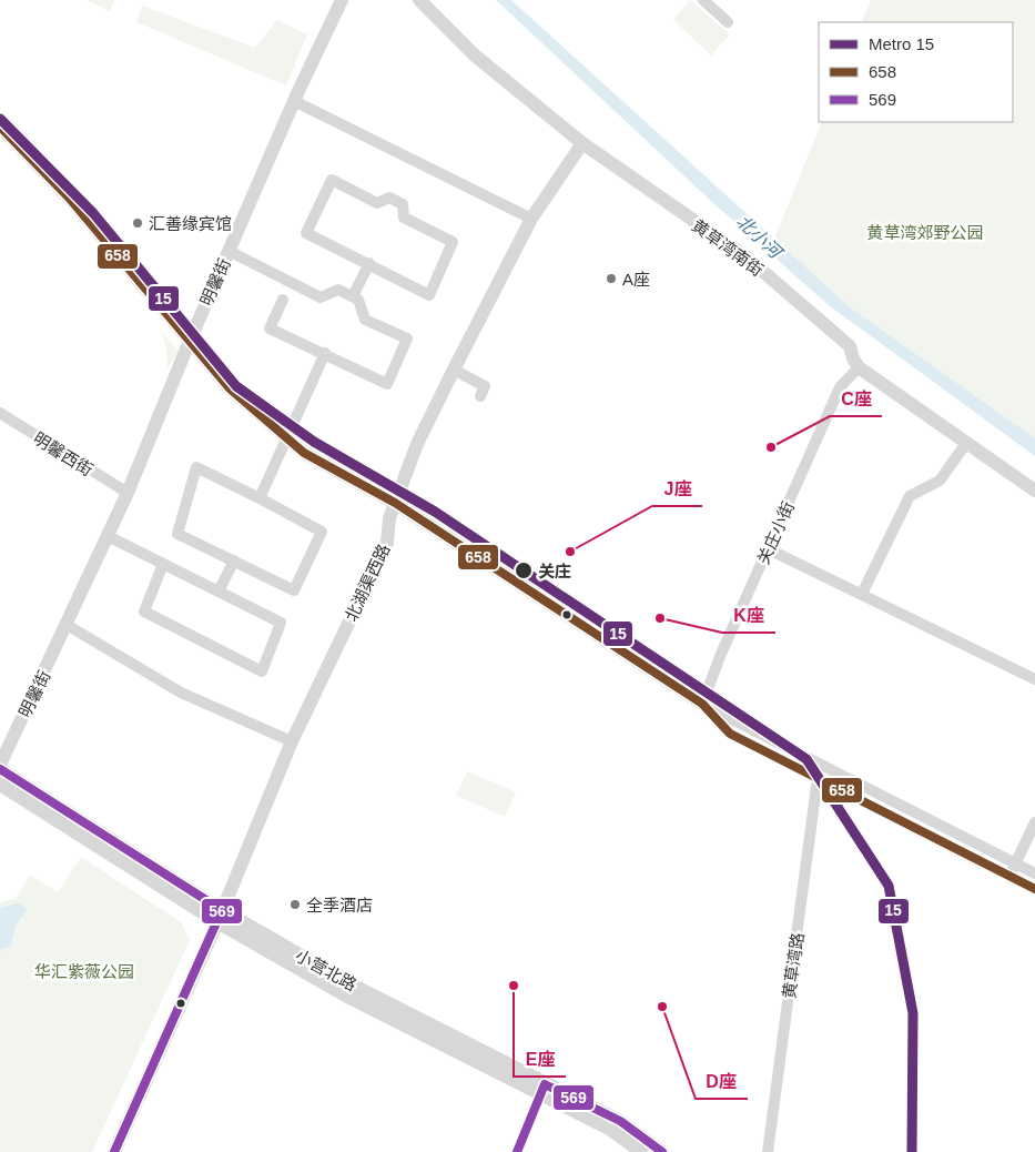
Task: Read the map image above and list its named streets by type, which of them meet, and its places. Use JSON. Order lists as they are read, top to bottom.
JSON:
{
  "streets": {
    "street": [
      "黄草湾南街",
      "明馨街",
      "明馨西街",
      "关庄小街",
      "北湖渠西路",
      "黄草湾路",
      "小营北路"
    ]
  },
  "crossings": [
    ["黄草湾南街", "关庄小街"],
    ["黄草湾南街", "北湖渠西路"],
    ["明馨街", "明馨西街"],
    ["北湖渠西路", "小营北路"]
  ],
  "water": ["北小河"],
  "parks": ["黄草湾郊野公园", "华汇紫薇公园"],
  "places": [
    "汇善缘宾馆",
    "A座",
    "C座",
    "J座",
    "关庄",
    "K座",
    "全季酒店",
    "E座",
    "D座"
  ],
  "lines": ["metro line 15", "transit line 658", "transit line 569"],
  "legend": ["Metro 15", "658", "569"]
}
